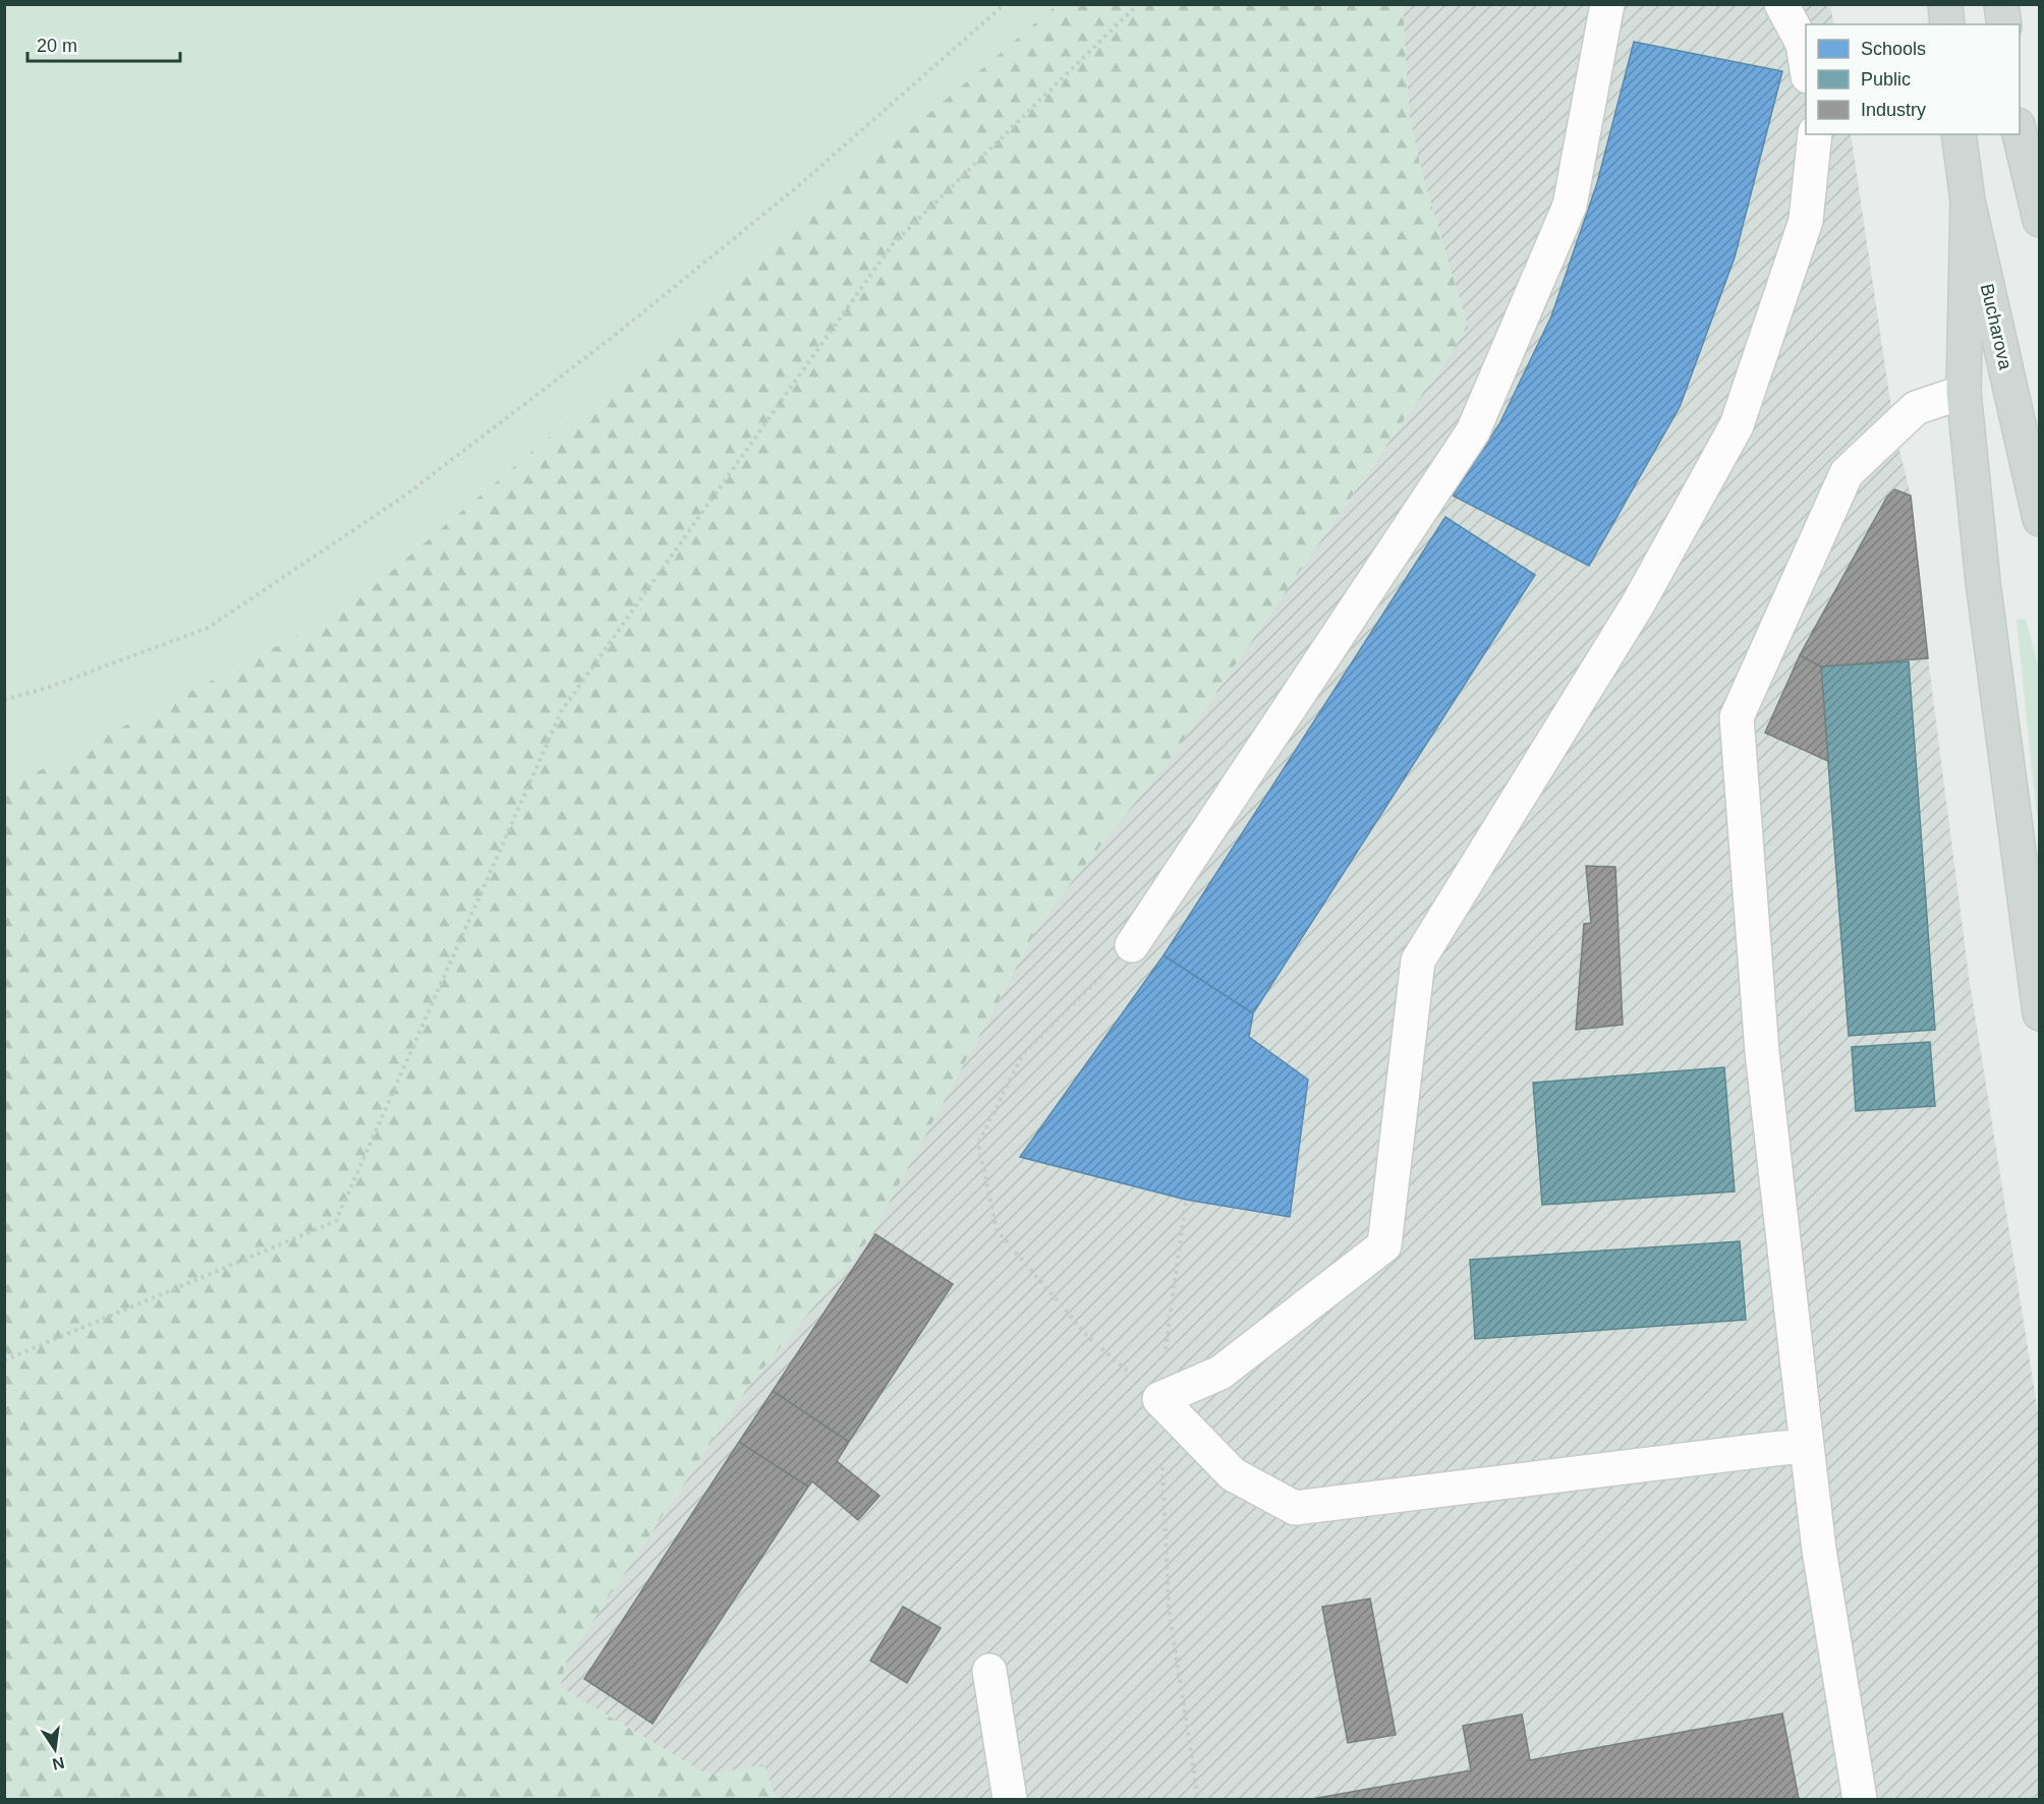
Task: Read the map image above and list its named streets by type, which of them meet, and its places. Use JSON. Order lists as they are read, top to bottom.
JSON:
{
  "streets": {
    "main road": ["Bucharova"]
  },
  "legend": ["Schools", "Public", "Industry"],
  "scale_bar": "20 m",
  "north": "bottom"
}
